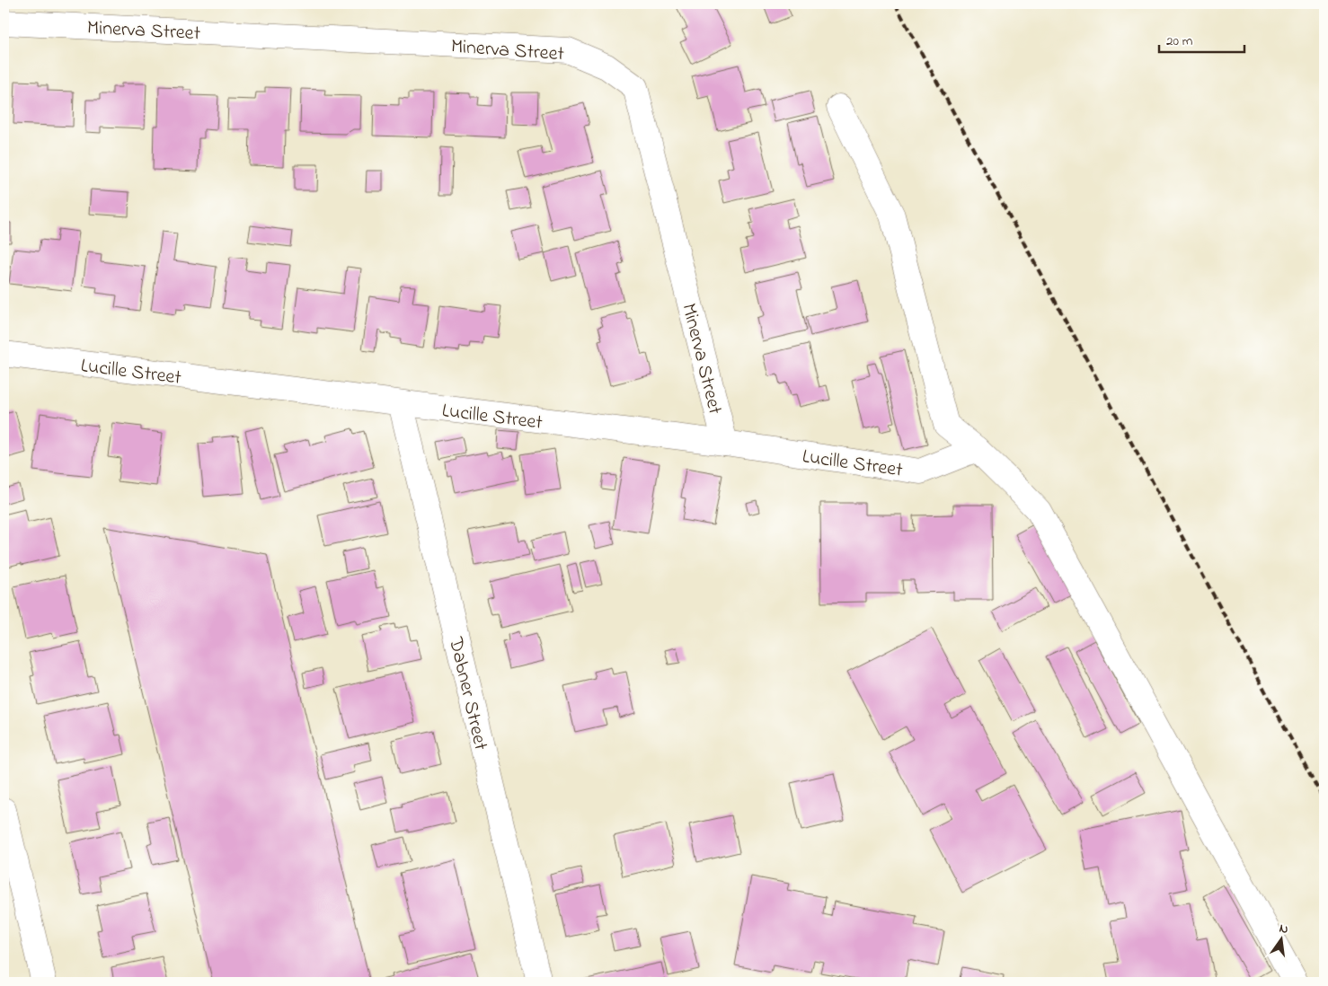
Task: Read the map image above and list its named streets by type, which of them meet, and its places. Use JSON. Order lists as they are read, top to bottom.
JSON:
{
  "streets": {
    "street": ["Minerva Street", "Lucille Street", "Dabner Street"]
  },
  "crossings": [
    ["Minerva Street", "Lucille Street"],
    ["Lucille Street", "Dabner Street"]
  ],
  "scale_bar": "20 m",
  "north": "top"
}
